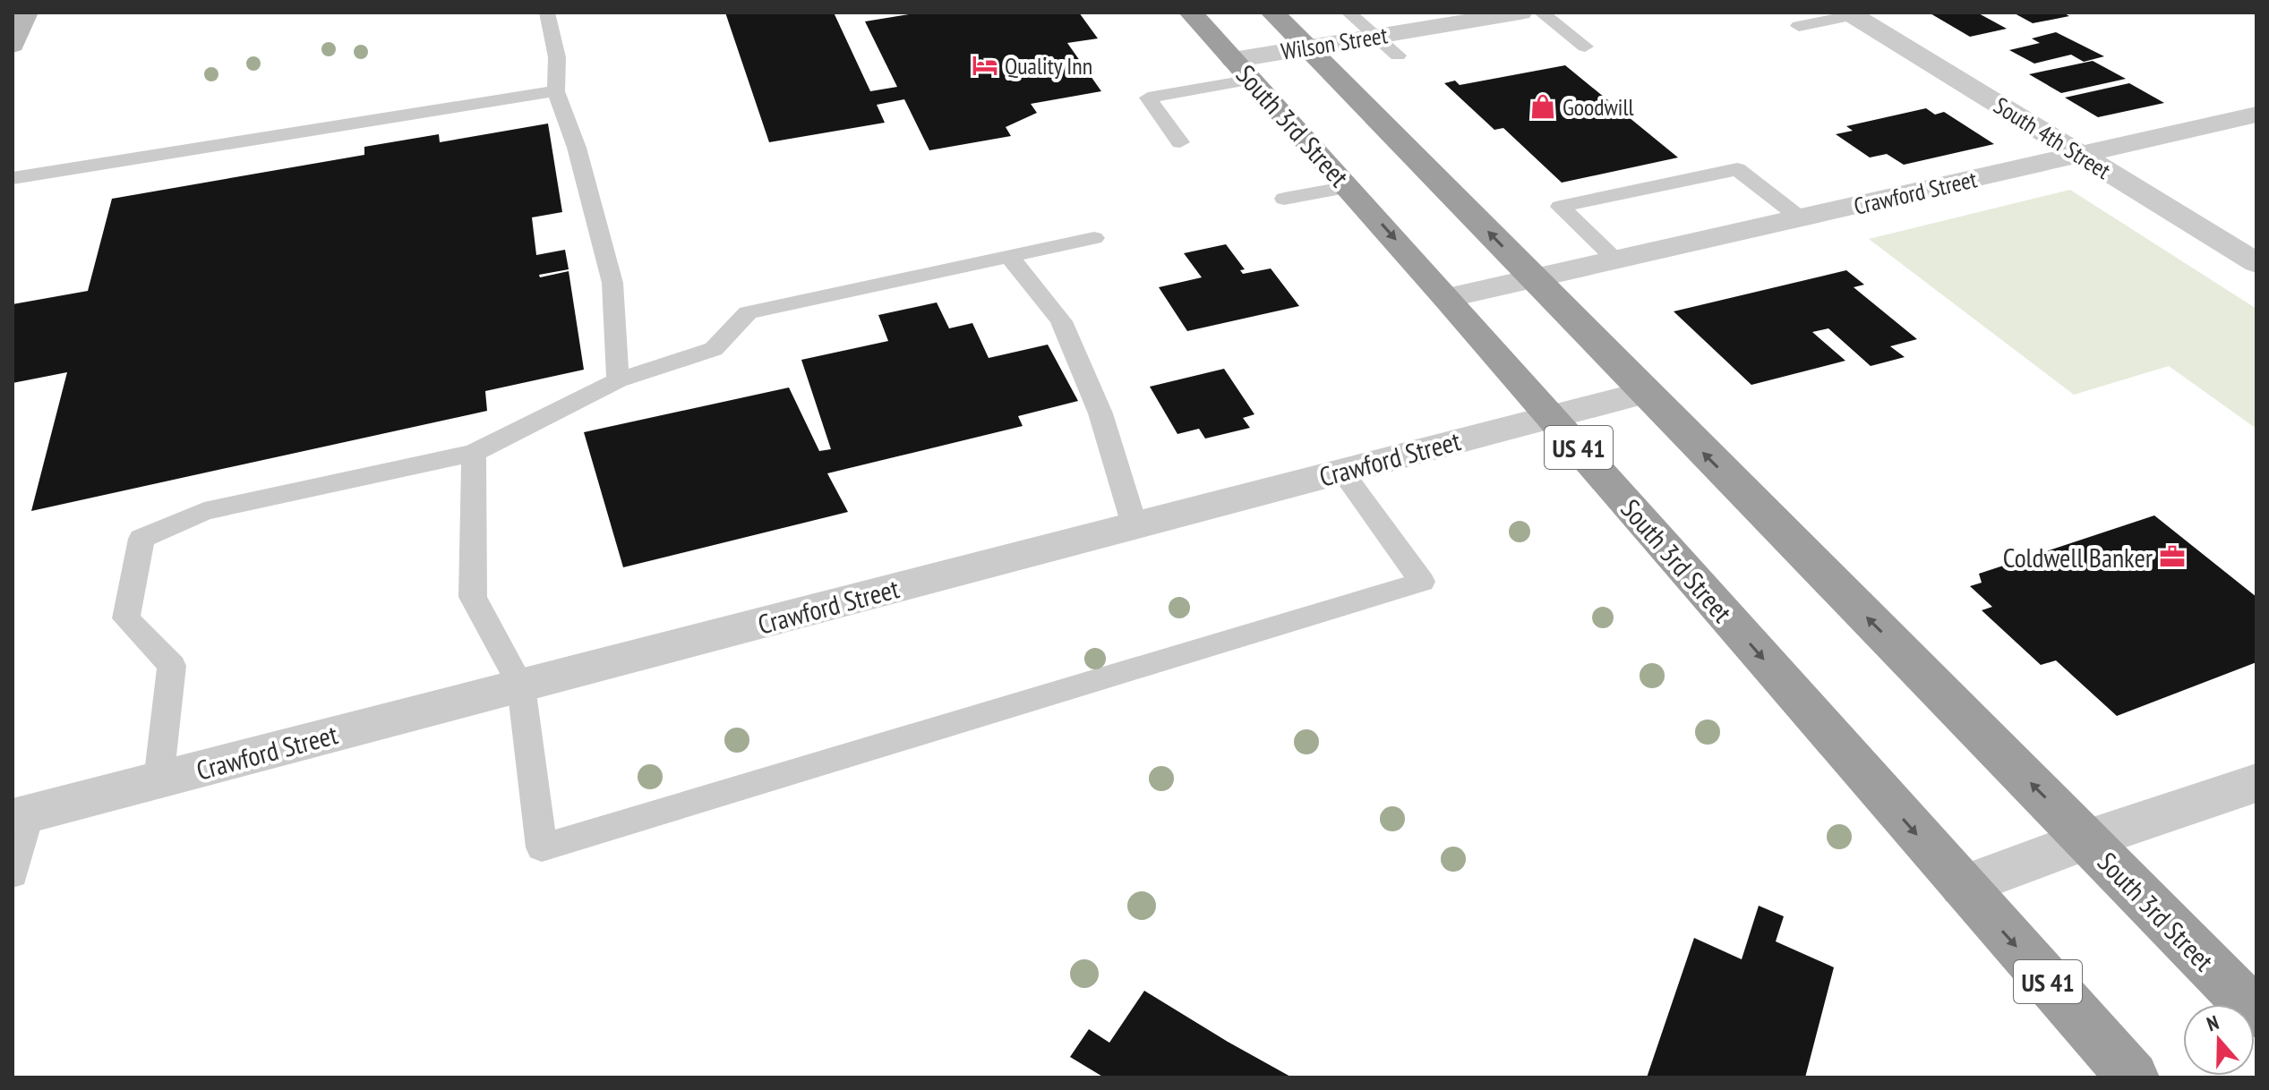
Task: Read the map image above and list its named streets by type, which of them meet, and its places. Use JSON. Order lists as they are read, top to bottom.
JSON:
{
  "streets": {
    "highway": ["South 3rd Street", "US 41"],
    "street": ["Wilson Street", "South 4th Street", "Crawford Street"]
  },
  "crossings": [
    ["Wilson Street", "South 3rd Street"],
    ["South 3rd Street", "Crawford Street"],
    ["South 4th Street", "Crawford Street"]
  ],
  "places": {
    "hotel": ["Quality Inn"],
    "shop": ["Goodwill"],
    "office": ["Coldwell Banker"]
  },
  "north": "top"
}
